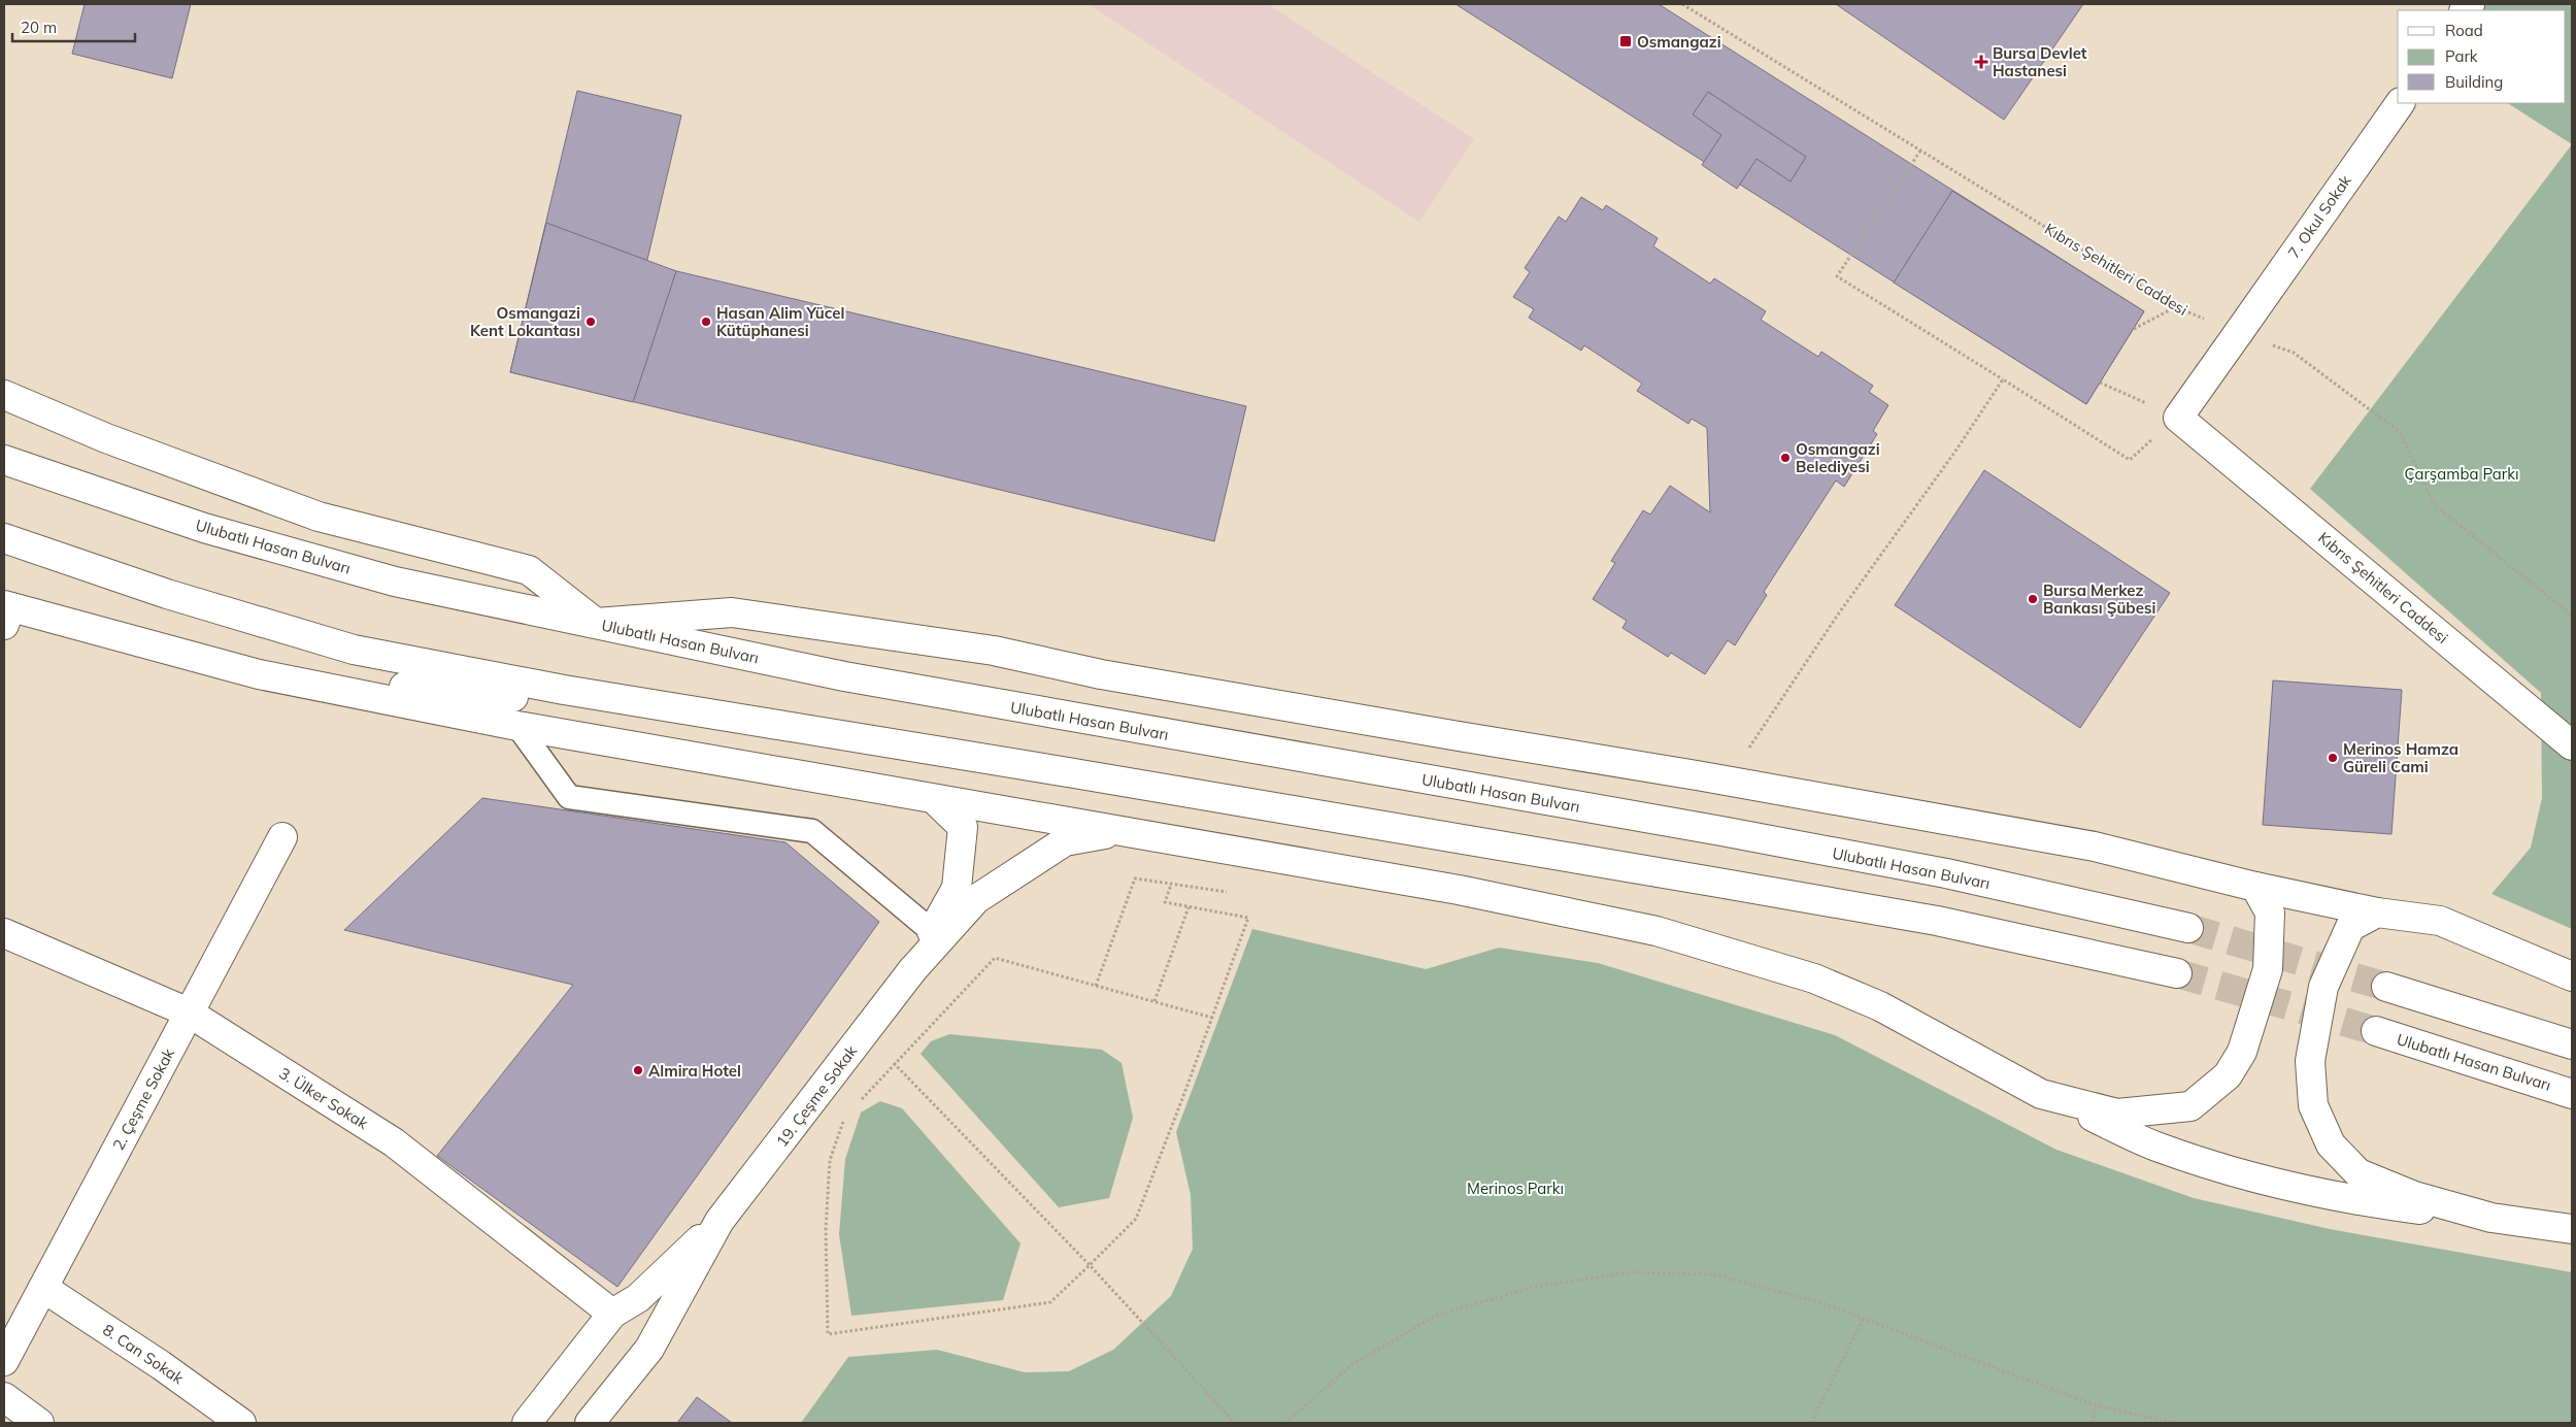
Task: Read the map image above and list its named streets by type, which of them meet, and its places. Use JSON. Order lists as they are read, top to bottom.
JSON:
{
  "streets": {
    "main road": [
      "7. Okul Sokak",
      "Kıbrıs Şehitleri Caddesi",
      "Ulubatlı Hasan Bulvarı",
      "19. Çeşme Sokak",
      "3. Ülker Sokak",
      "2. Çeşme Sokak",
      "8. Can Sokak"
    ]
  },
  "crossings": [
    ["7. Okul Sokak", "Kıbrıs Şehitleri Caddesi"],
    ["19. Çeşme Sokak", "3. Ülker Sokak"],
    ["3. Ülker Sokak", "2. Çeşme Sokak"],
    ["2. Çeşme Sokak", "8. Can Sokak"]
  ],
  "parks": ["Çarşamba Parkı", "Merinos Parkı"],
  "places": {
    "transit": ["Osmangazi"],
    "health": ["Bursa Devlet Hastanesi"],
    "other": [
      "Osmangazi Kent Lokantası",
      "Hasan Alim Yücel Kütüphanesi",
      "Osmangazi Belediyesi",
      "Bursa Merkez Bankası Şübesi",
      "Merinos Hamza Güreli Cami",
      "Almira Hotel"
    ]
  },
  "legend": ["Road", "Park", "Building"],
  "scale_bar": "20 m"
}
